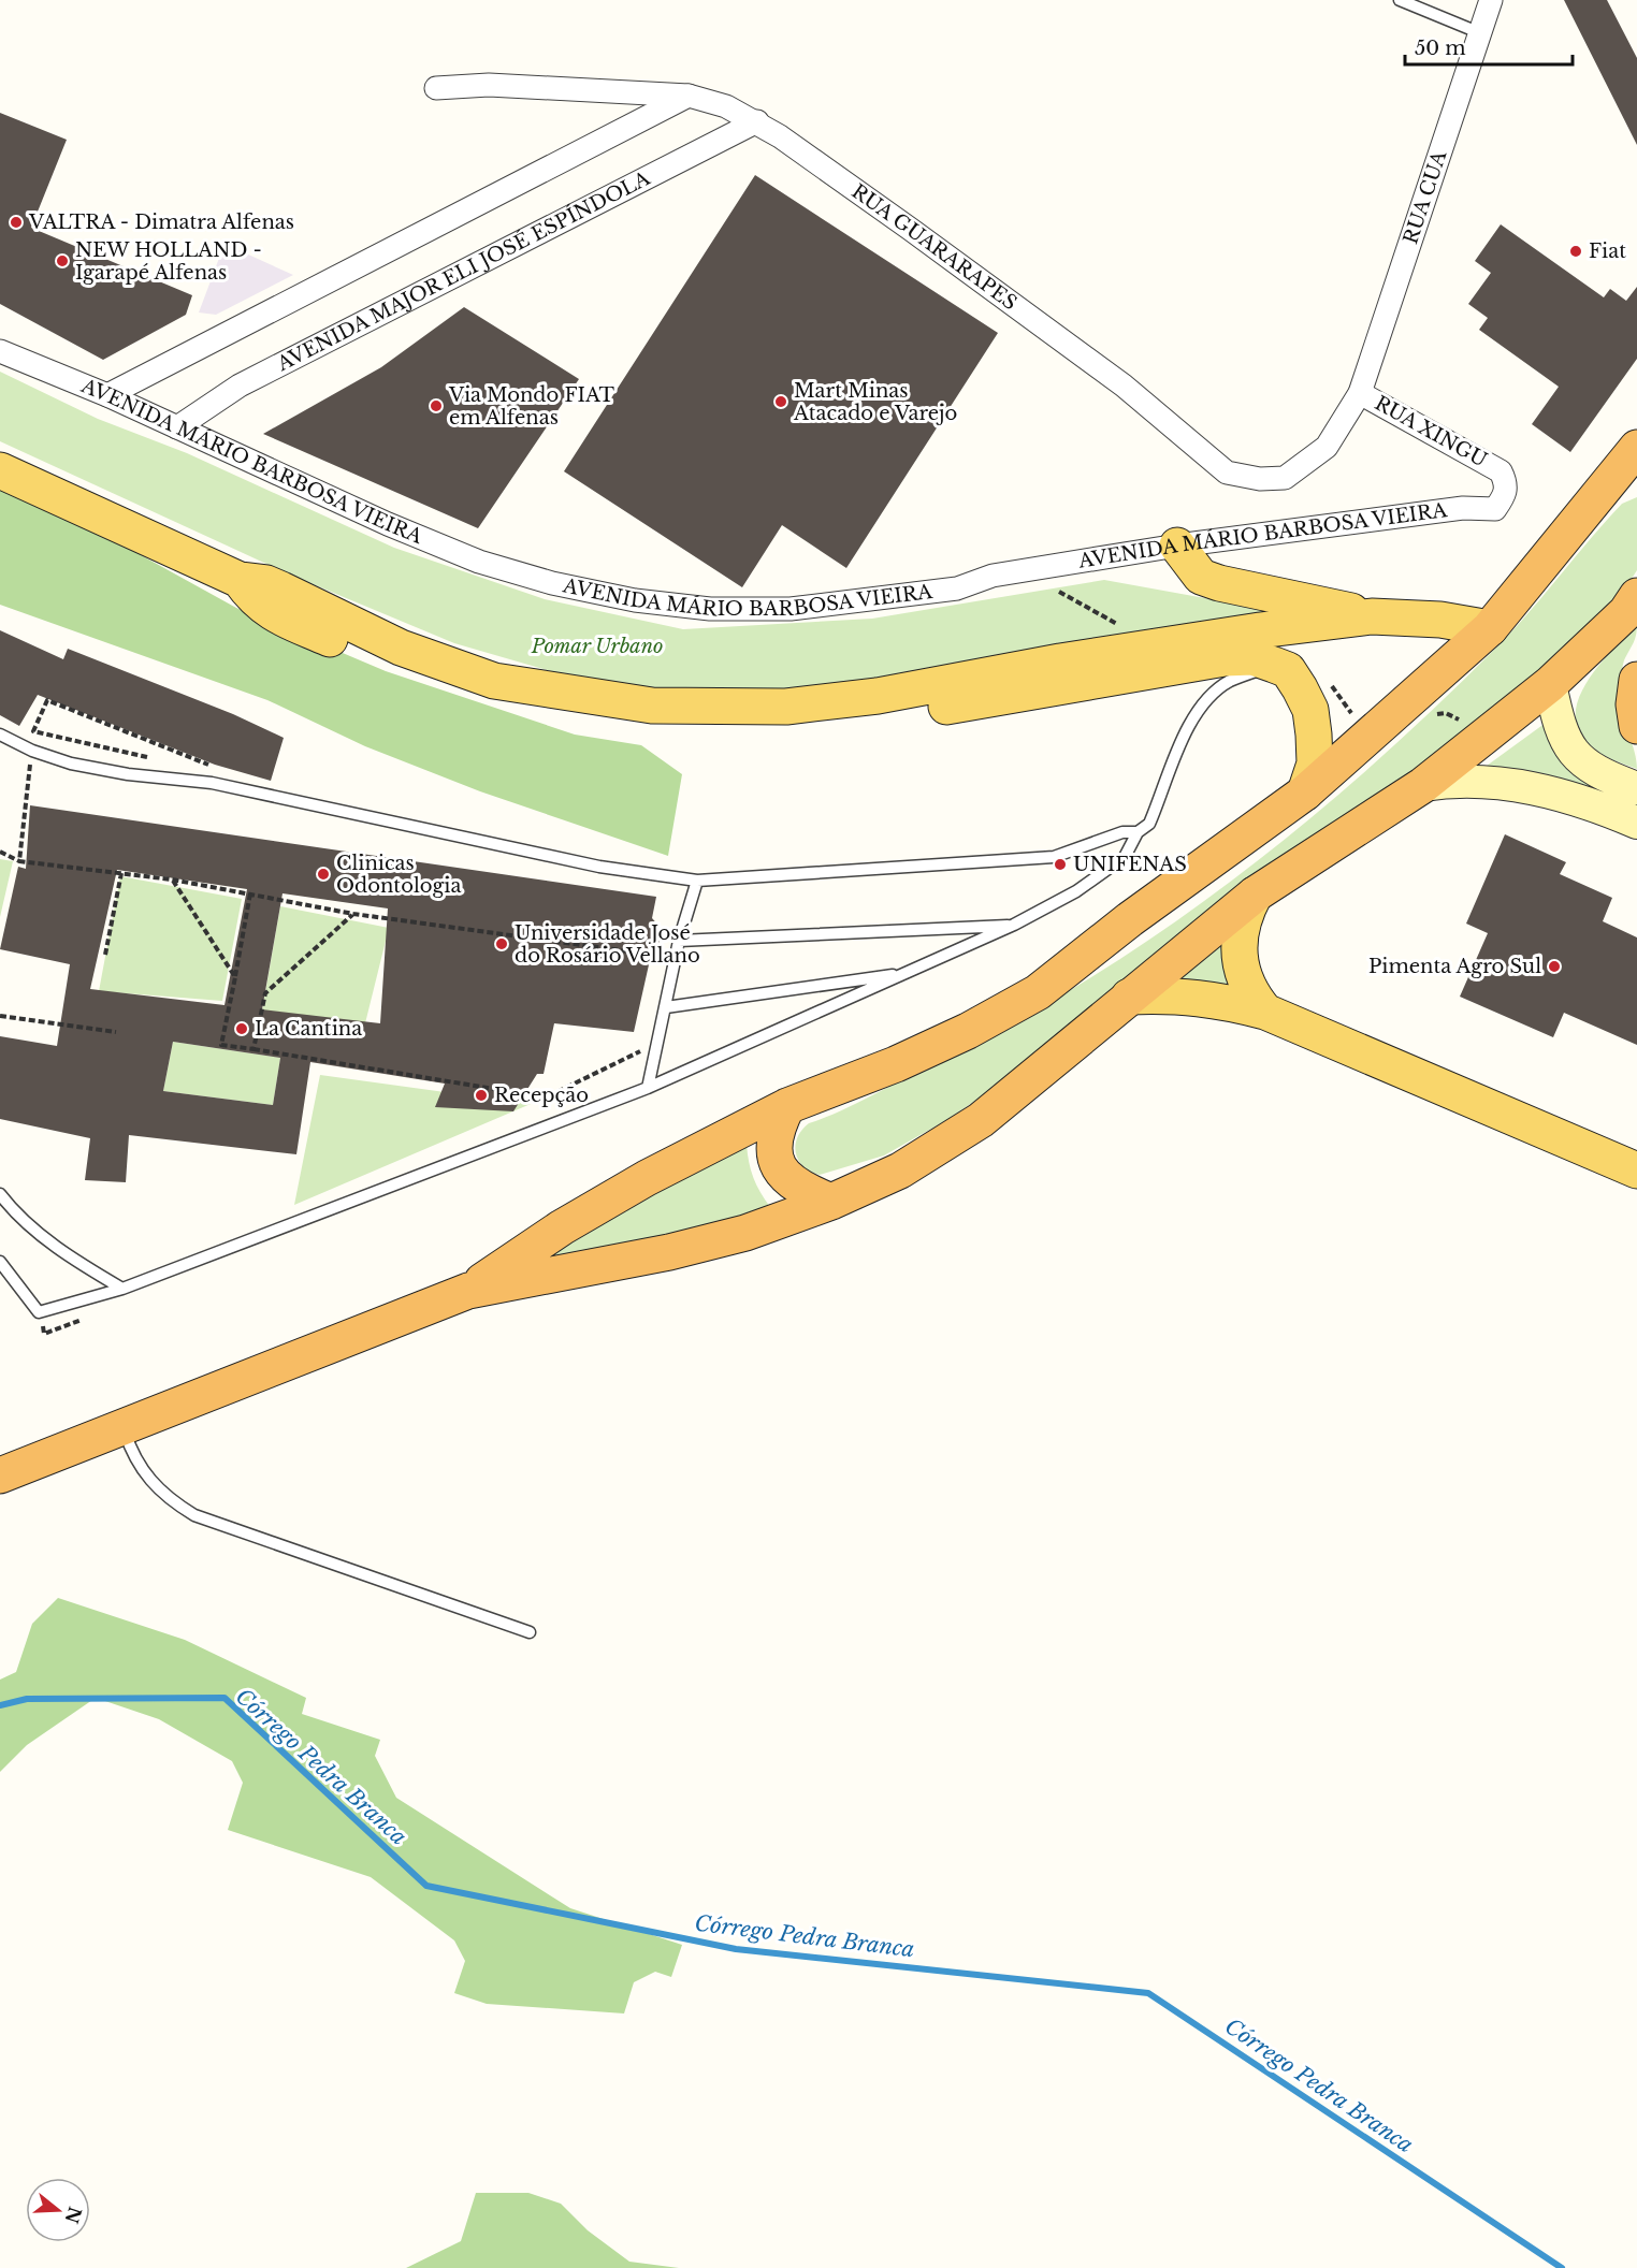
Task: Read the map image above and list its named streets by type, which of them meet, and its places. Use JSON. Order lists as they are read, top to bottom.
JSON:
{
  "streets": {
    "street": [
      "RUA CUA",
      "RUA GUARARAPES",
      "AVENIDA MAJOR ELI JOSÉ ESPÍNDOLA",
      "RUA XINGU",
      "AVENIDA MÁRIO BARBOSA VIEIRA"
    ]
  },
  "crossings": [
    ["RUA CUA", "RUA GUARARAPES"],
    ["RUA CUA", "RUA XINGU"],
    ["RUA GUARARAPES", "AVENIDA MAJOR ELI JOSÉ ESPÍNDOLA"],
    ["RUA GUARARAPES", "RUA XINGU"],
    ["AVENIDA MAJOR ELI JOSÉ ESPÍNDOLA", "AVENIDA MÁRIO BARBOSA VIEIRA"],
    ["RUA XINGU", "AVENIDA MÁRIO BARBOSA VIEIRA"]
  ],
  "water": ["Córrego Pedra Branca"],
  "parks": ["Pomar Urbano"],
  "places": [
    "VALTRA - Dimatra Alfenas",
    "Fiat",
    "NEW HOLLAND - Igarapé Alfenas",
    "Mart Minas Atacado e Varejo",
    "Via Mondo FIAT em Alfenas",
    "UNIFENAS",
    "Clinicas Odontologia",
    "Universidade José do Rosário Vellano",
    "Pimenta Agro Sul",
    "La Cantina",
    "Recepção"
  ],
  "scale_bar": "50 m",
  "north": "right"
}
